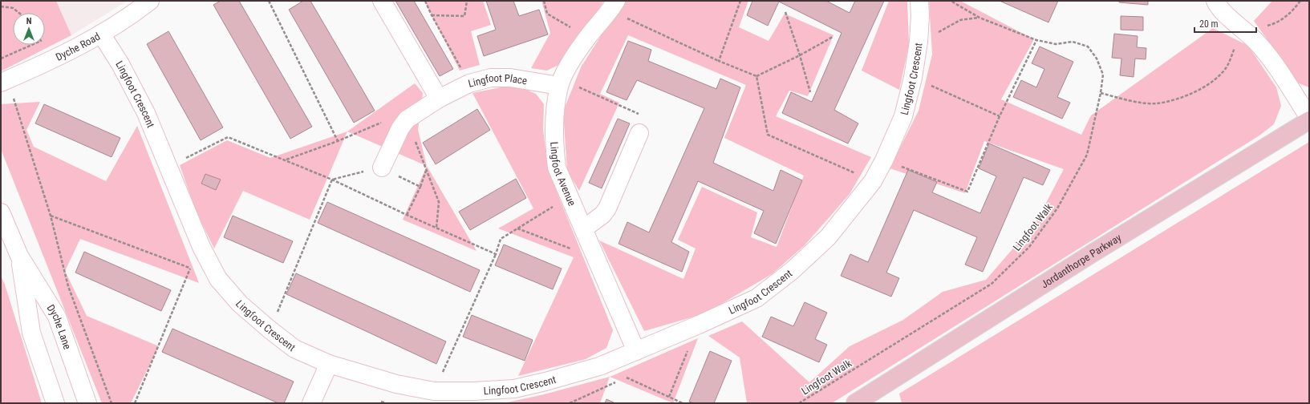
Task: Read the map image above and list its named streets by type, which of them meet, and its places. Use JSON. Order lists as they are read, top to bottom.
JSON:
{
  "streets": {
    "main road": ["Jordanthorpe Parkway"],
    "street": [
      "Dyche Road",
      "Lingfoot Crescent",
      "Lingfoot Place",
      "Lingfoot Avenue",
      "Dyche Lane"
    ],
    "path": ["Lingfoot Walk"]
  },
  "crossings": [
    ["Dyche Road", "Lingfoot Crescent"],
    ["Lingfoot Crescent", "Lingfoot Avenue"],
    ["Lingfoot Place", "Lingfoot Avenue"]
  ],
  "scale_bar": "20 m",
  "north": "top"
}
